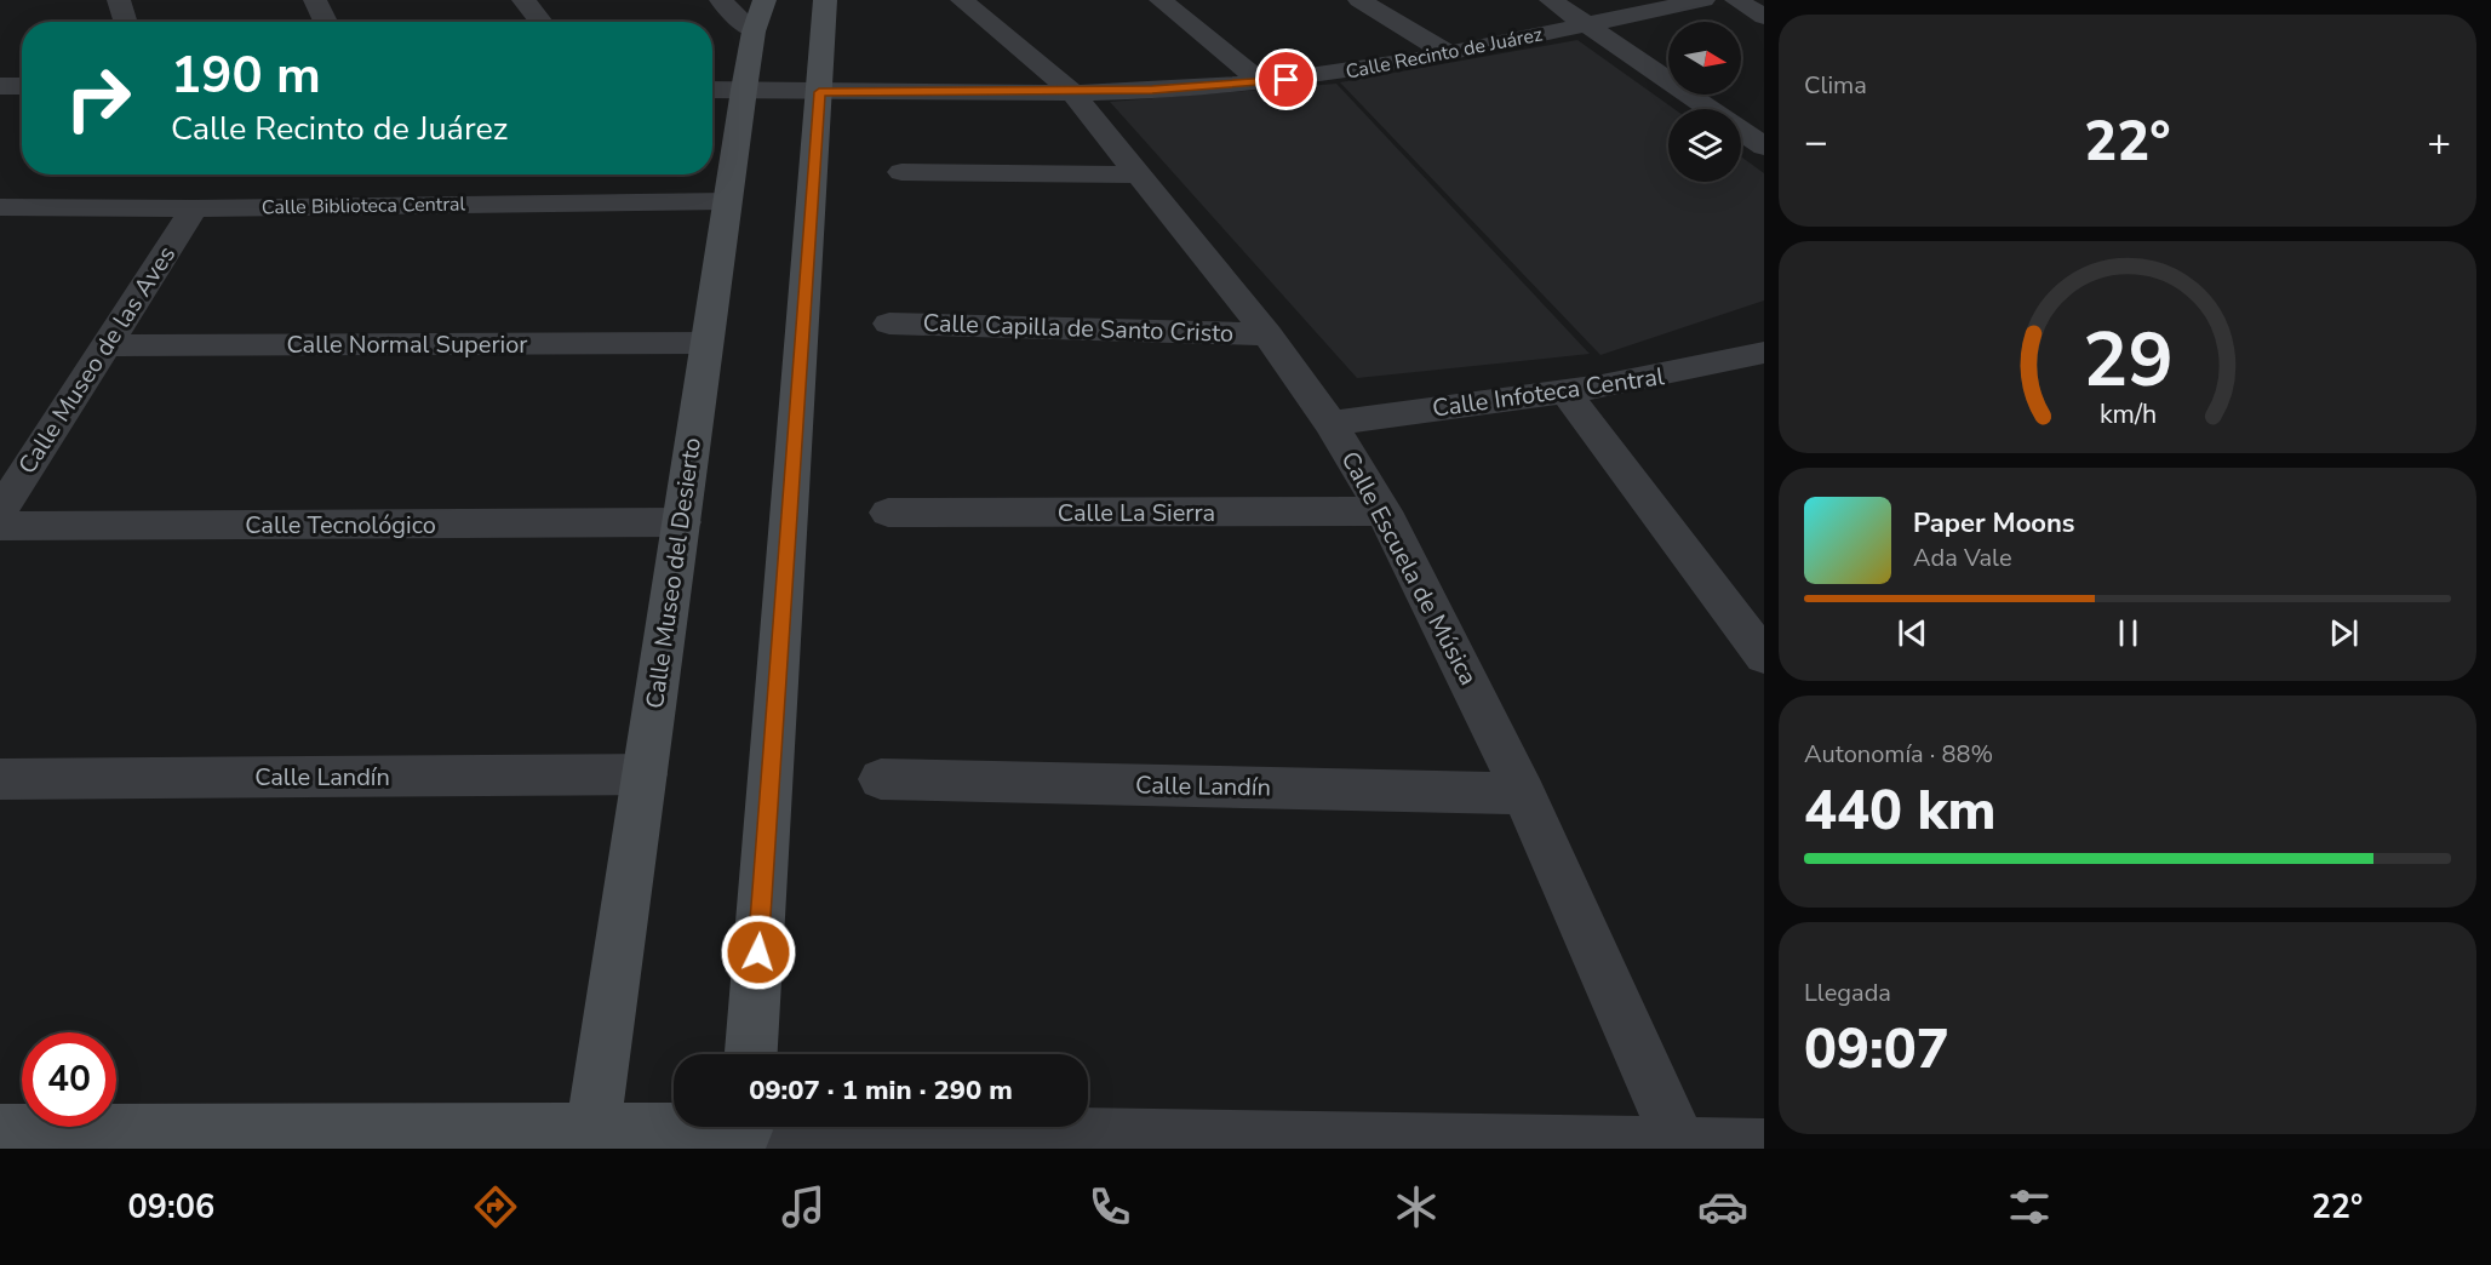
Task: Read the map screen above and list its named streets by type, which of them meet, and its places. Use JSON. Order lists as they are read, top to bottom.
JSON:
{
  "streets": {
    "street": [
      "Calle Recinto de Juárez",
      "Calle Biblioteca Central",
      "Calle Capilla de Santo Cristo",
      "Calle Normal Superior",
      "Calle Museo de las Aves",
      "Calle Infoteca Central",
      "Calle La Sierra",
      "Calle Tecnológico",
      "Calle Escuela de Música",
      "Calle Museo del Desierto",
      "Calle Landín"
    ]
  },
  "crossings": [
    ["Calle Recinto de Juárez", "Calle Escuela de Música"],
    ["Calle Recinto de Juárez", "Calle Museo del Desierto"],
    ["Calle Biblioteca Central", "Calle Museo de las Aves"],
    ["Calle Biblioteca Central", "Calle Museo del Desierto"],
    ["Calle Capilla de Santo Cristo", "Calle Escuela de Música"],
    ["Calle Normal Superior", "Calle Museo de las Aves"],
    ["Calle Normal Superior", "Calle Museo del Desierto"],
    ["Calle Infoteca Central", "Calle Escuela de Música"],
    ["Calle La Sierra", "Calle Escuela de Música"],
    ["Calle Tecnológico", "Calle Museo del Desierto"],
    ["Calle Escuela de Música", "Calle Landín"],
    ["Calle Museo del Desierto", "Calle Landín"]
  ],
  "north": "right",
  "page": {
    "tile": [
      "Clima",
      ["Autonomía · 88%", "440 km"],
      ["Llegada", "09:07"]
    ],
    "turn": ["190 m", "Calle Recinto de Juárez"],
    "heat": ["−", "22°", "+"],
    "song": ["Paper Moons", "Ada Vale"],
    "limit": "40",
    "trip": "09:07 · 1 min · 290 m",
    "tabs": ["09:06", "22°"],
    "gauge": ["29", "km/h"]
  }
}
